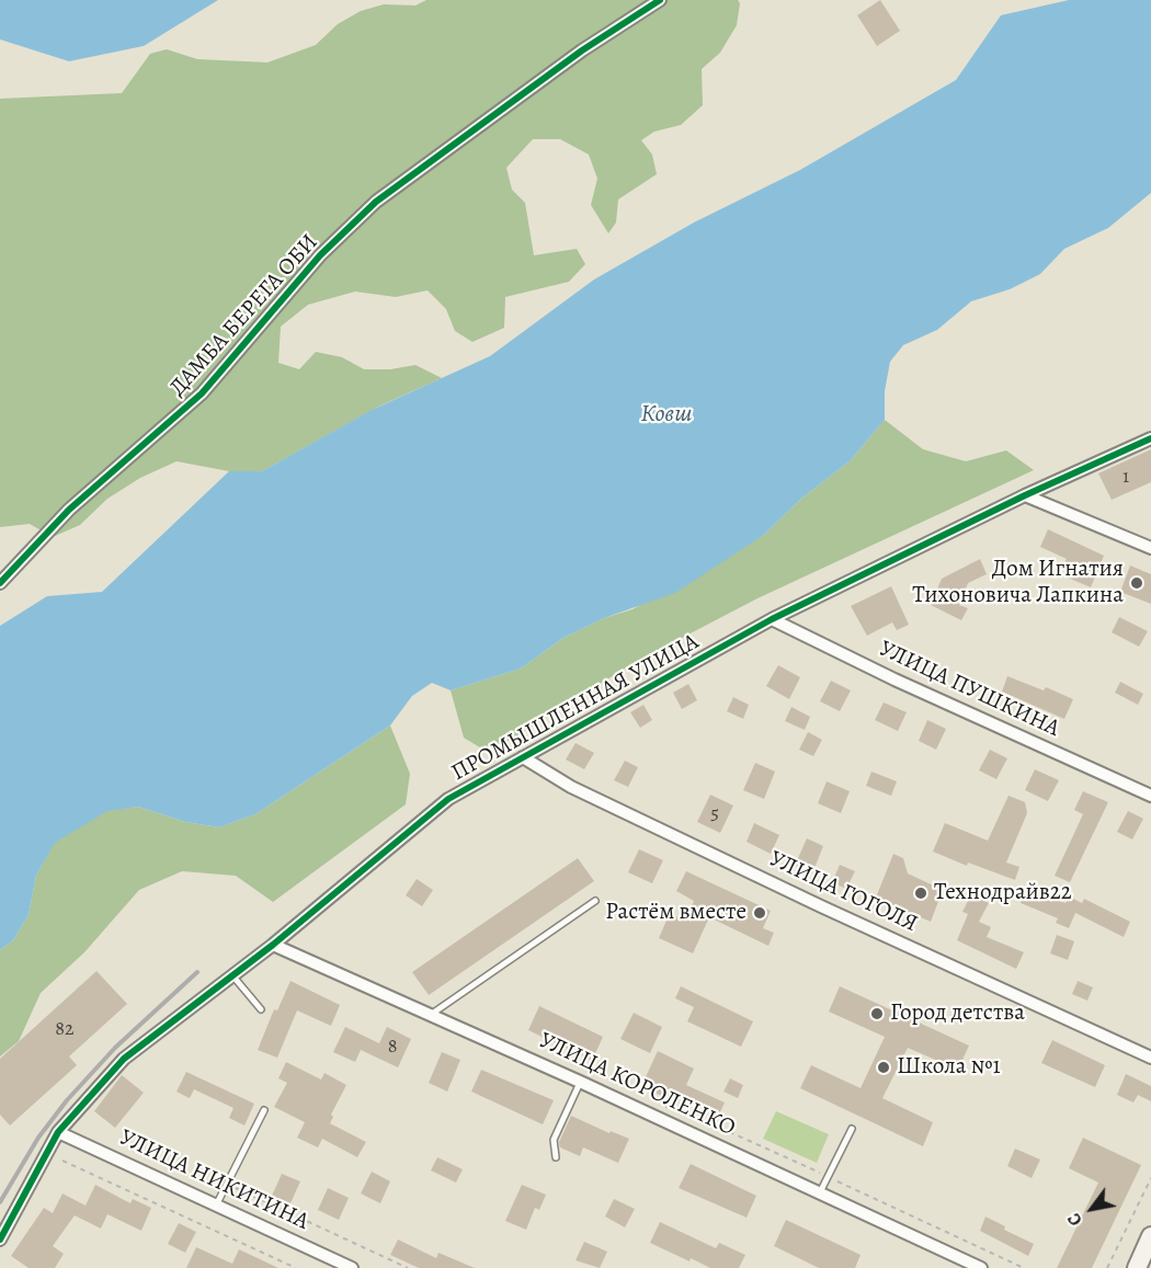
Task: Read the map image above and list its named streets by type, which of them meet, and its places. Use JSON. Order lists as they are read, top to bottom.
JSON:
{
  "streets": {
    "street": [
      "ДАМБА БЕРЕГА ОБИ",
      "УЛИЦА ПУШКИНА",
      "ПРОМЫШЛЕННАЯ УЛИЦА",
      "УЛИЦА ГОГОЛЯ",
      "УЛИЦА КОРОЛЕНКО",
      "УЛИЦА НИКИТИНА"
    ]
  },
  "crossings": [
    ["УЛИЦА ПУШКИНА", "ПРОМЫШЛЕННАЯ УЛИЦА"],
    ["ПРОМЫШЛЕННАЯ УЛИЦА", "УЛИЦА ГОГОЛЯ"],
    ["ПРОМЫШЛЕННАЯ УЛИЦА", "УЛИЦА КОРОЛЕНКО"],
    ["ПРОМЫШЛЕННАЯ УЛИЦА", "УЛИЦА НИКИТИНА"]
  ],
  "water": ["Ковш"],
  "places": [
    "Дом Игнатия Тихоновича Лапкина",
    "Технодрайв22",
    "Растём вместе",
    "Город детства",
    "Школа №1"
  ],
  "house_numbers": [
    "1",
    "5",
    "82",
    "8"
  ],
  "north": "bottom left"
}
